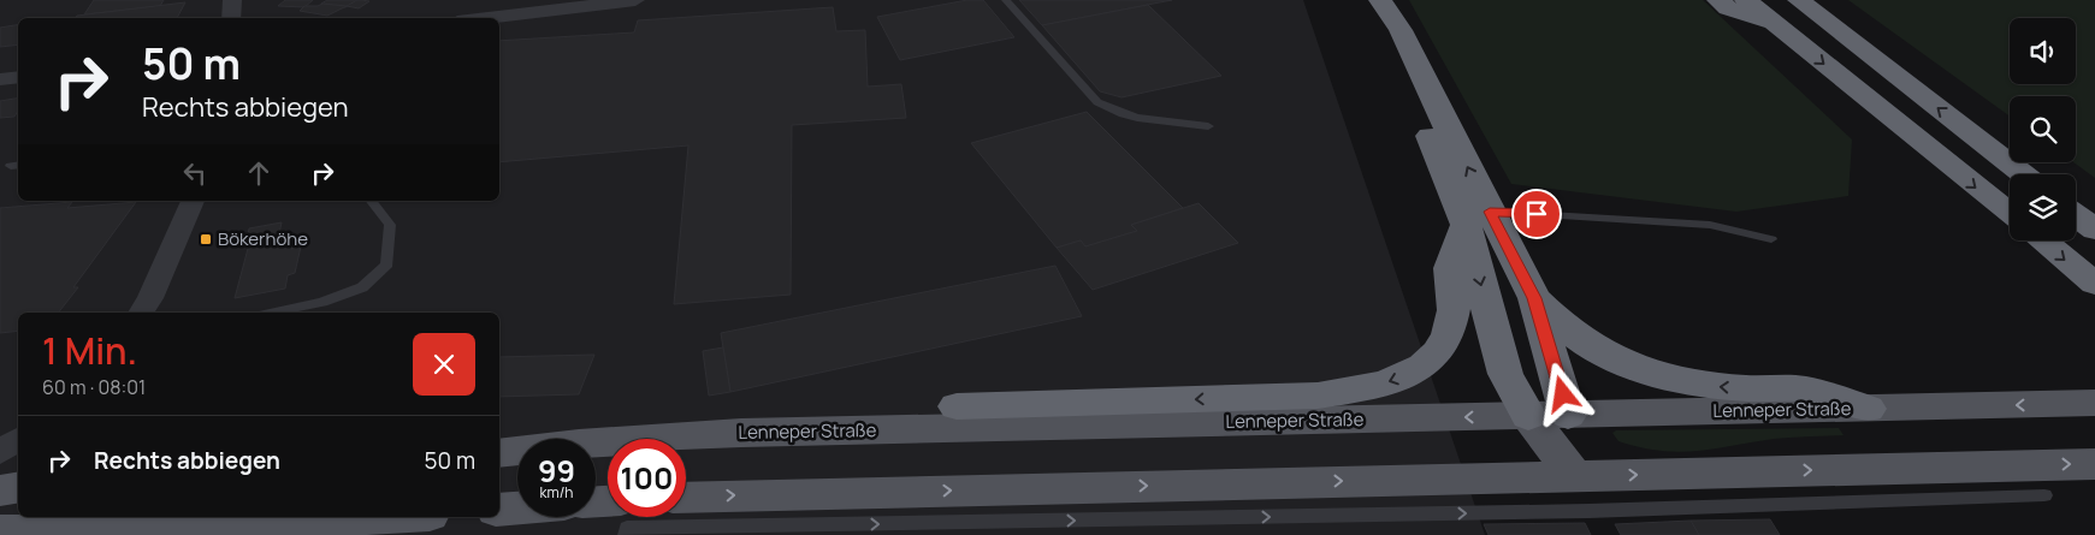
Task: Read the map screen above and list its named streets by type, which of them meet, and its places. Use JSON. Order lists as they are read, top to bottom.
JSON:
{
  "streets": {
    "main road": ["Lenneper Straße"]
  },
  "places": {
    "transit": ["Bökerhöhe"]
  },
  "page": {
    "turn": ["50 m", "Rechts abbiegen"],
    "heading": ["1 Min.", "60 m · 08:01"],
    "list": [
      {
        "name": "Rechts abbiegen",
        "value": "50 m"
      }
    ],
    "speed": "99 km/h",
    "limit": "100"
  }
}
